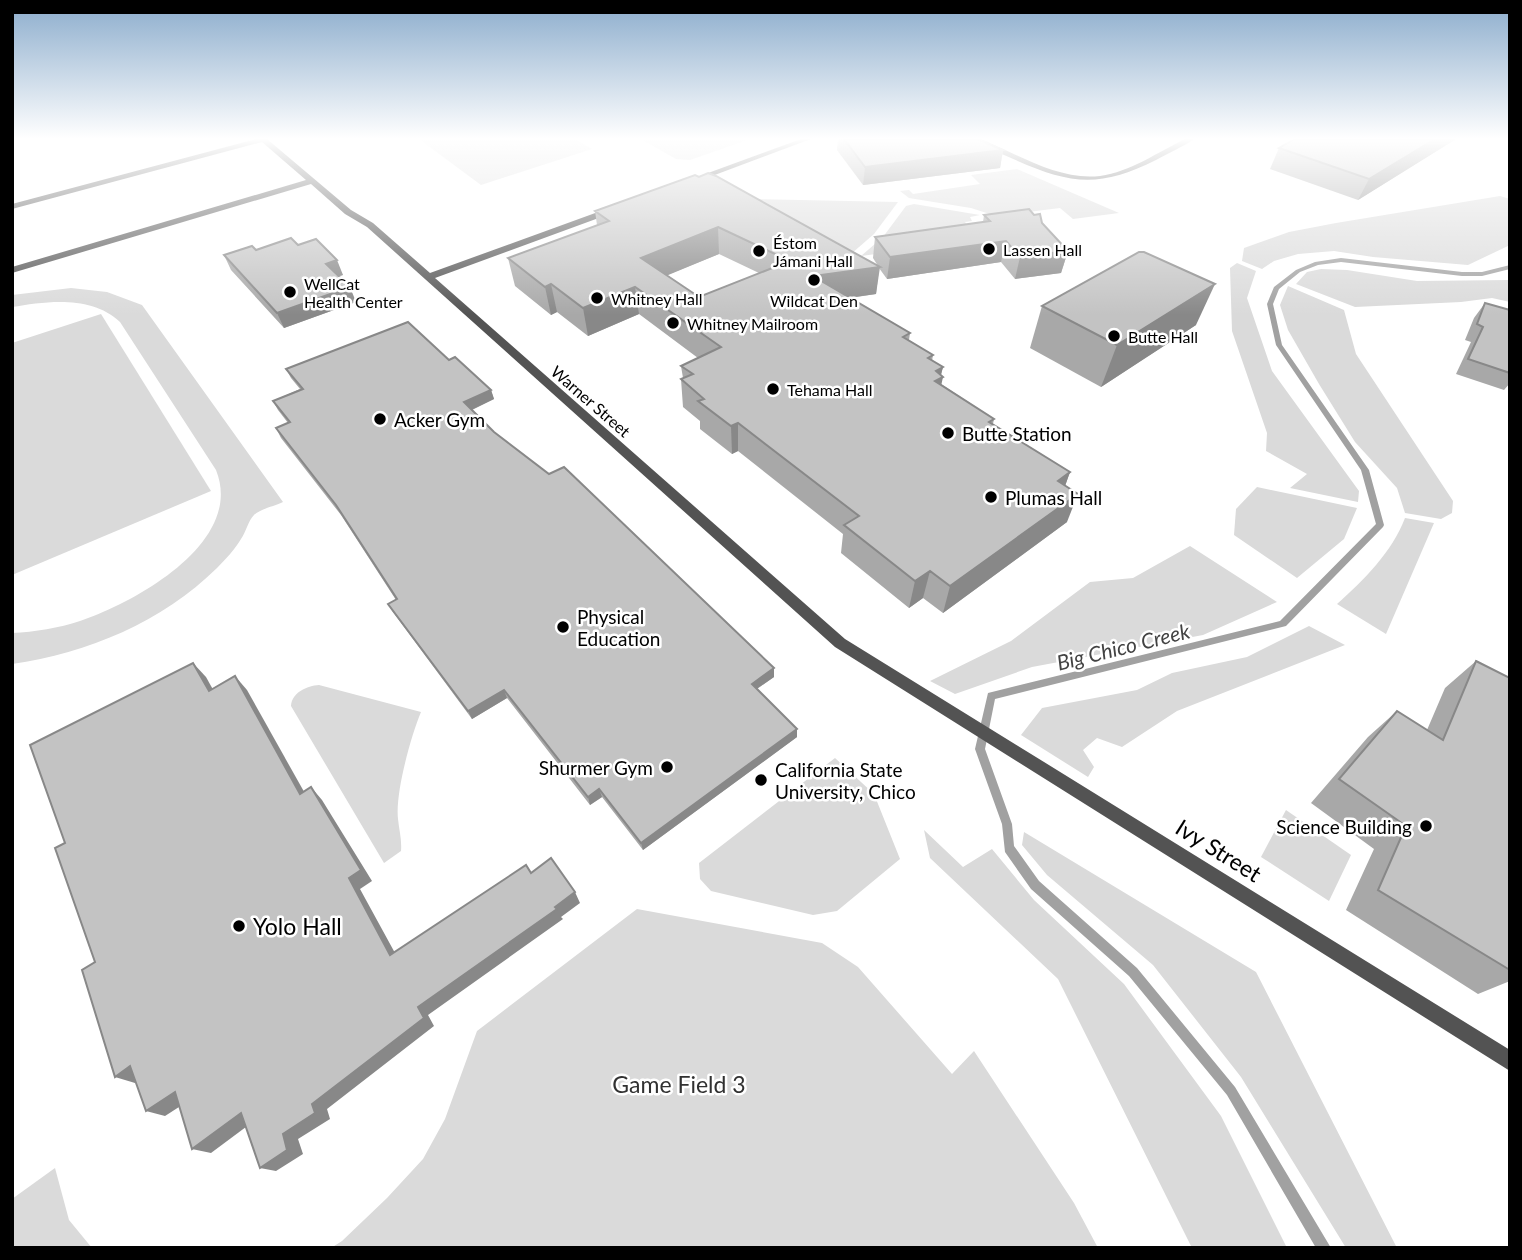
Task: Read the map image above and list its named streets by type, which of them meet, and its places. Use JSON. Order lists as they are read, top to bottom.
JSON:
{
  "streets": {
    "street": ["Warner Street", "Ivy Street"]
  },
  "crossings": [
    ["Warner Street", "Ivy Street"]
  ],
  "water": ["Big Chico Creek"],
  "parks": ["Game Field 3"],
  "places": [
    "Lassen Hall",
    "Éstom Jámani Hall",
    "Wildcat Den",
    "WellCat Health Center",
    "Whitney Hall",
    "Whitney Mailroom",
    "Butte Hall",
    "Tehama Hall",
    "Acker Gym",
    "Butte Station",
    "Plumas Hall",
    "Physical Education",
    "Shurmer Gym",
    "California State University, Chico",
    "Science Building",
    "Yolo Hall"
  ]
}
